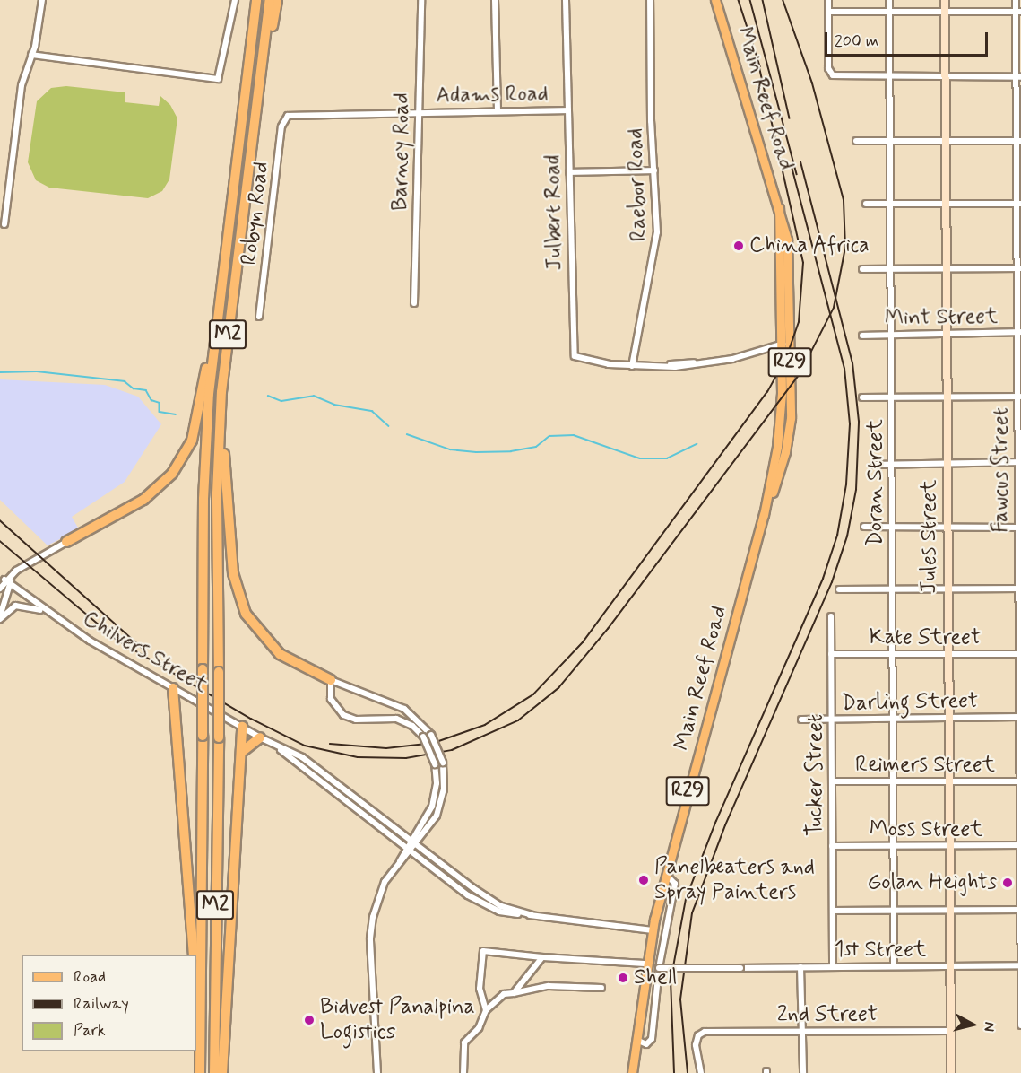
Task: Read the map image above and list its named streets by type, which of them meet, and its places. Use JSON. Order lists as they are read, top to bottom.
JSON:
{
  "streets": {
    "highway": ["M2"],
    "main road": ["Main Reef Road", "R29", "Jules Street"],
    "street": [
      "Adams Road",
      "Barney Road",
      "Raebor Road",
      "Julbert Road",
      "Robyn Road",
      "Mint Street",
      "Fawcus Street",
      "Doran Street",
      "Kate Street",
      "Chilvers Street",
      "Darling Street",
      "Reimers Street",
      "Tucker Street",
      "Moss Street",
      "1st Street",
      "2nd Street"
    ]
  },
  "crossings": [
    ["Adams Road", "Barney Road"],
    ["Adams Road", "Julbert Road"],
    ["Adams Road", "Robyn Road"],
    ["Main Reef Road", "Chilvers Street"],
    ["Raebor Road", "Julbert Road"],
    ["Mint Street", "Fawcus Street"],
    ["Mint Street", "Doran Street"],
    ["Mint Street", "Jules Street"],
    ["Fawcus Street", "Kate Street"],
    ["Fawcus Street", "Darling Street"],
    ["Fawcus Street", "Reimers Street"],
    ["Fawcus Street", "Moss Street"],
    ["Fawcus Street", "1st Street"],
    ["Doran Street", "Kate Street"],
    ["Doran Street", "Darling Street"],
    ["Doran Street", "Reimers Street"],
    ["Doran Street", "Moss Street"],
    ["Doran Street", "1st Street"],
    ["Jules Street", "Kate Street"],
    ["Jules Street", "Darling Street"],
    ["Jules Street", "Reimers Street"],
    ["Jules Street", "Moss Street"],
    ["Jules Street", "1st Street"],
    ["Jules Street", "2nd Street"],
    ["Kate Street", "Tucker Street"],
    ["Darling Street", "Tucker Street"],
    ["Reimers Street", "Tucker Street"],
    ["Tucker Street", "Moss Street"],
    ["Tucker Street", "1st Street"]
  ],
  "places": [
    "China Africa",
    "Panelbeaters and Spray Painters",
    "Golan Heights",
    "Shell",
    "Bidvest Panalpina Logistics"
  ],
  "legend": ["Road", "Railway", "Park"],
  "scale_bar": "200 m",
  "north": "right"
}
